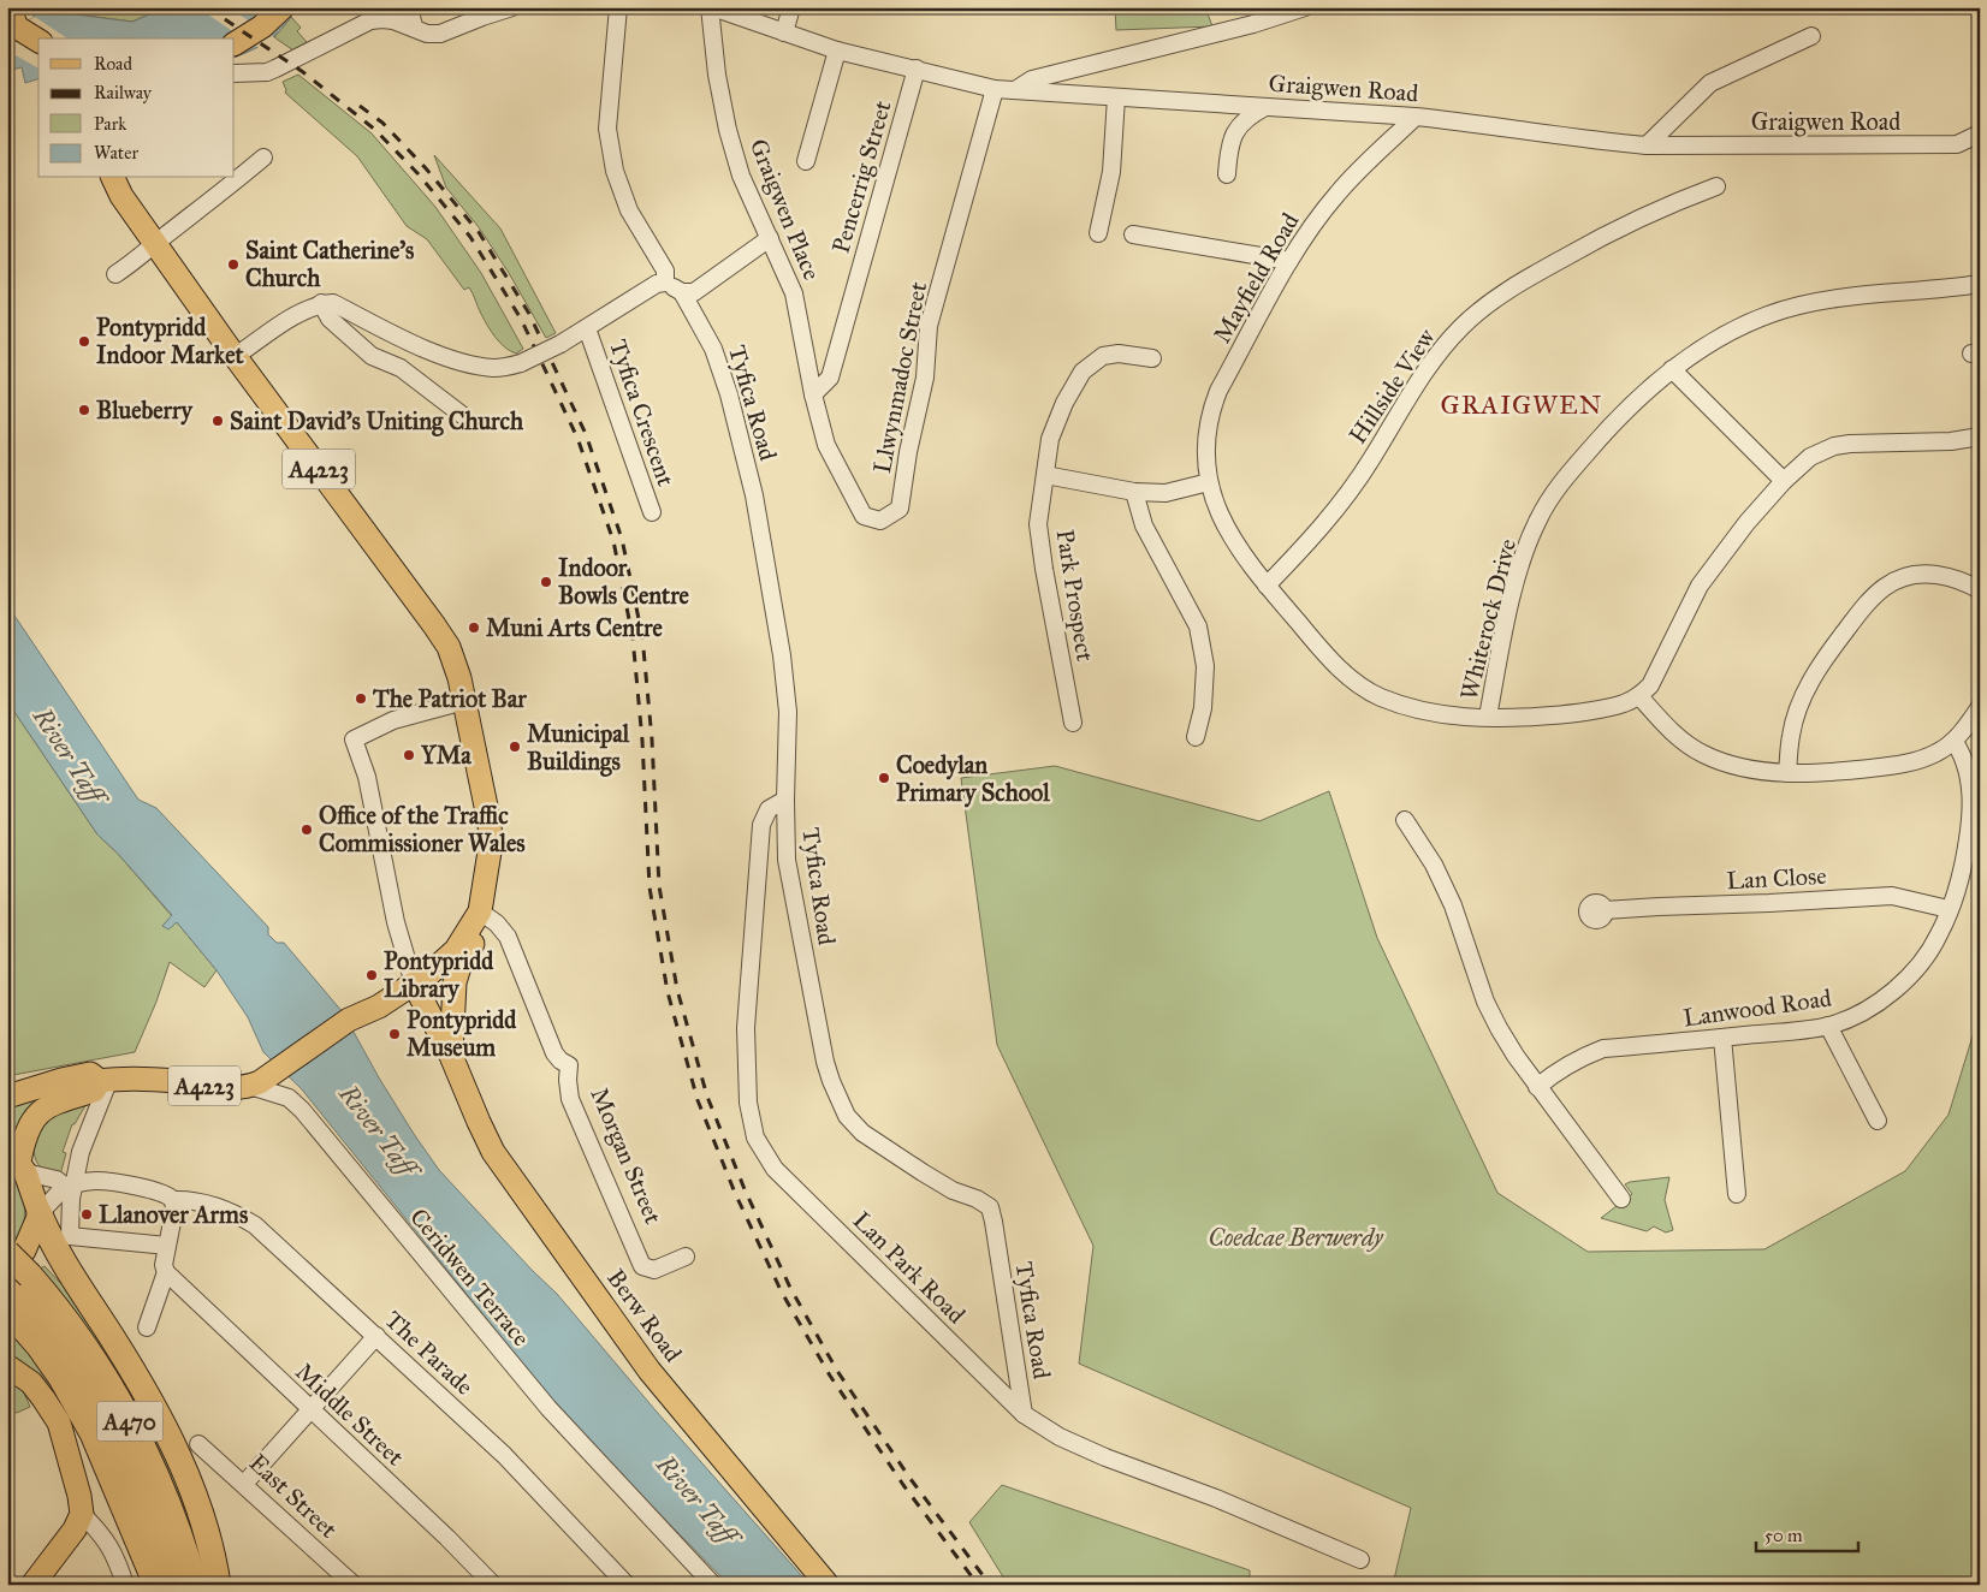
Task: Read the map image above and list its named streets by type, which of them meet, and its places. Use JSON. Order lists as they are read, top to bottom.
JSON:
{
  "streets": {
    "highway": ["A470"],
    "main road": ["A4223", "Berw Road"],
    "street": [
      "Graigwen Road",
      "Pencerrig Street",
      "Graigwen Place",
      "Mayfield Road",
      "Llwynmadoc Street",
      "Hillside View",
      "Tyfica Road",
      "Tyfica Crescent",
      "Park Prospect",
      "Whiterock Drive",
      "Lan Close",
      "Lanwood Road",
      "Morgan Street",
      "Lan Park Road",
      "Ceridwen Terrace",
      "The Parade",
      "Middle Street",
      "East Street"
    ]
  },
  "crossings": [
    ["Graigwen Road", "Pencerrig Street"],
    ["Graigwen Road", "Graigwen Place"],
    ["Graigwen Road", "Mayfield Road"],
    ["Graigwen Road", "Llwynmadoc Street"],
    ["Pencerrig Street", "Graigwen Place"],
    ["Pencerrig Street", "Llwynmadoc Street"],
    ["Graigwen Place", "Llwynmadoc Street"],
    ["Mayfield Road", "Hillside View"],
    ["Mayfield Road", "Whiterock Drive"],
    ["Tyfica Road", "Lan Park Road"],
    ["A4223", "Morgan Street"],
    ["A4223", "Ceridwen Terrace"],
    ["A4223", "Berw Road"],
    ["Lan Close", "Lanwood Road"],
    ["Morgan Street", "Berw Road"]
  ],
  "districts": ["GRAIGWEN"],
  "water": ["River Taff"],
  "parks": ["Coedcae Berwerdy"],
  "places": [
    "Saint Catherine's Church",
    "Pontypridd Indoor Market",
    "Blueberry",
    "Saint David's Uniting Church",
    "Indoor Bowls Centre",
    "Muni Arts Centre",
    "The Patriot Bar",
    "Municipal Buildings",
    "YMa",
    "Coedylan Primary School",
    "Office of the Traffic Commissioner Wales",
    "Pontypridd Library",
    "Pontypridd Museum",
    "Llanover Arms"
  ],
  "legend": [
    "Road",
    "Railway",
    "Park",
    "Water"
  ],
  "scale_bar": "50 m"
}
